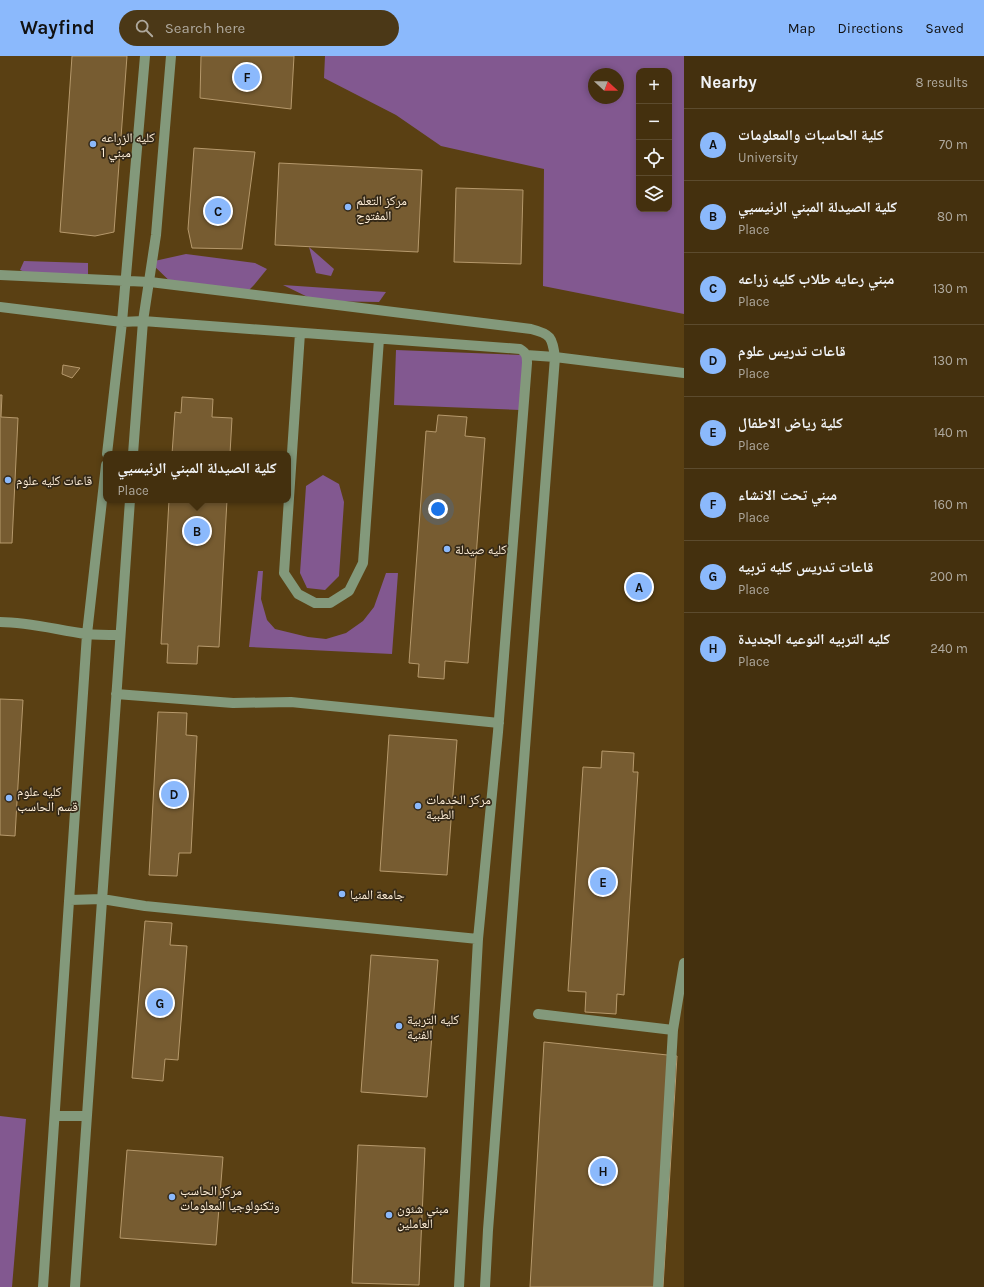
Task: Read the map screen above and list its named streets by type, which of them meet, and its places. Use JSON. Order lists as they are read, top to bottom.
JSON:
{
  "places": [
    "كليه الزراعه مبني 1",
    "مركز التعلم المفتوح",
    "قاعات كليه علوم",
    "كليه صيدلة",
    "كليه علوم قسم الحاسب",
    "مركز الخدمات الطبية",
    "جامعة المنيا",
    "كليه التربية الفنية",
    "مركز الحاسب وتكنولوجيا المعلومات",
    "مبني شئون العاملين"
  ],
  "north": "right",
  "page": {
    "header": "Wayfind",
    "search": "Search here",
    "nav": ["Map", "Directions", "Saved"],
    "heading": ["Nearby", "8 results"],
    "pins": [
      "F",
      "C",
      "B",
      "A",
      "D",
      "E",
      "G",
      "H"
    ],
    "map_buttons": ["+", "−"],
    "list": [
      {
        "mark": "A",
        "name": "كلية الحاسبات والمعلومات",
        "note": "University",
        "value": "70 m"
      },
      {
        "mark": "B",
        "name": "كلية الصيدلة المبني الرئيسيي",
        "note": "Place",
        "value": "80 m"
      },
      {
        "mark": "C",
        "name": "مبني رعايه طلاب كليه زراعه",
        "note": "Place",
        "value": "130 m"
      },
      {
        "mark": "D",
        "name": "قاعات تدريس علوم",
        "note": "Place",
        "value": "130 m"
      },
      {
        "mark": "E",
        "name": "كلية رياض الاطفال",
        "note": "Place",
        "value": "140 m"
      },
      {
        "mark": "F",
        "name": "مبني تحت الانشاء",
        "note": "Place",
        "value": "160 m"
      },
      {
        "mark": "G",
        "name": "قاعات تدريس كليه تربيه",
        "note": "Place",
        "value": "200 m"
      },
      {
        "mark": "H",
        "name": "كليه التربيه النوعيه الجديدة",
        "note": "Place",
        "value": "240 m"
      }
    ],
    "popup": ["كلية الصيدلة المبني الرئيسيي", "Place"]
  }
}
